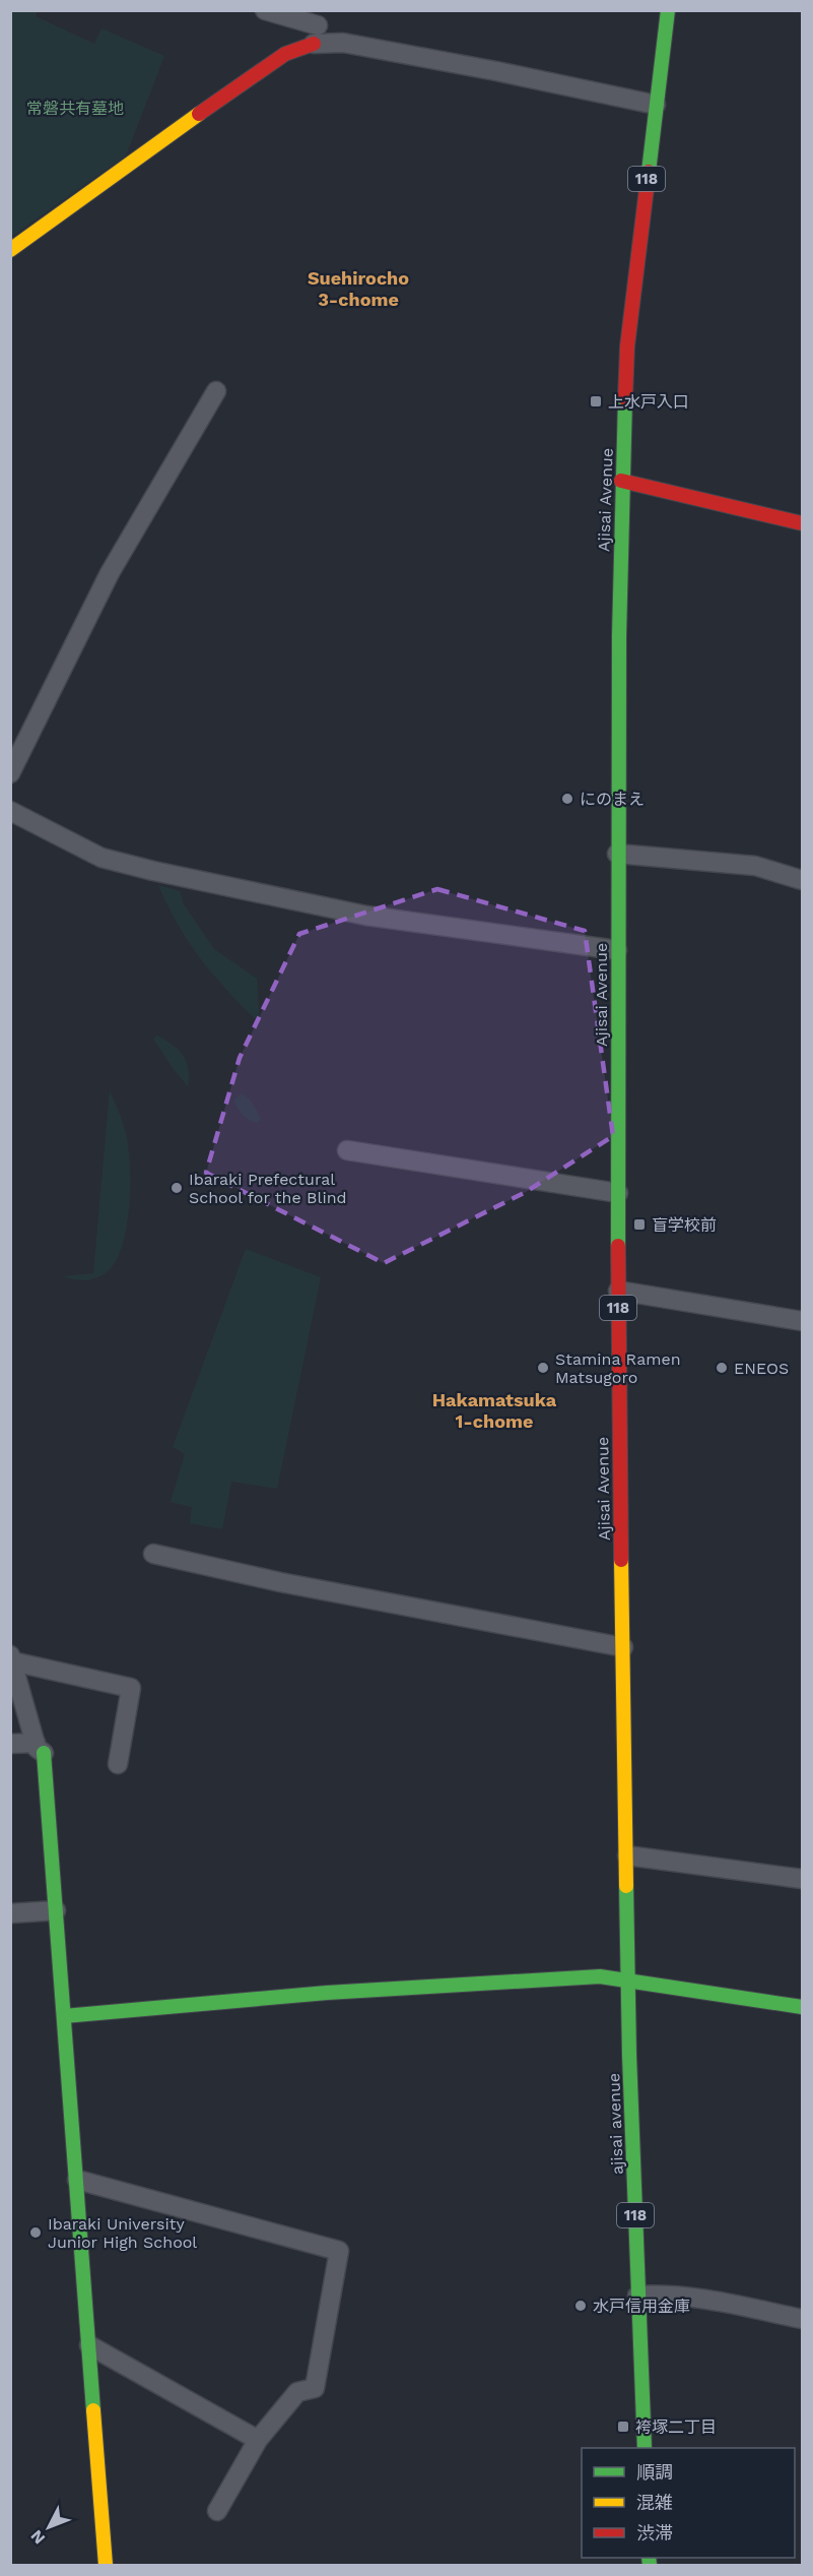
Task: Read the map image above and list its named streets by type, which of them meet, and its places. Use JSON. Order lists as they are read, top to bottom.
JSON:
{
  "streets": {
    "main road": ["118", "Ajisai Avenue", "ajisai avenue"]
  },
  "crossings": [
    ["Ajisai Avenue", "ajisai avenue"]
  ],
  "districts": ["Suehirocho 3-chome", "Hakamatsuka 1-chome"],
  "parks": ["常磐共有墓地"],
  "places": {
    "transit": ["上水戸入口", "盲学校前", "袴塚二丁目"],
    "other": [
      "にのまえ",
      "Ibaraki Prefectural School for the Blind",
      "Stamina Ramen Matsugoro",
      "ENEOS",
      "Ibaraki University Junior High School",
      "水戸信用金庫"
    ]
  },
  "legend": ["順調", "混雑", "渋滞"],
  "north": "bottom left"
}
